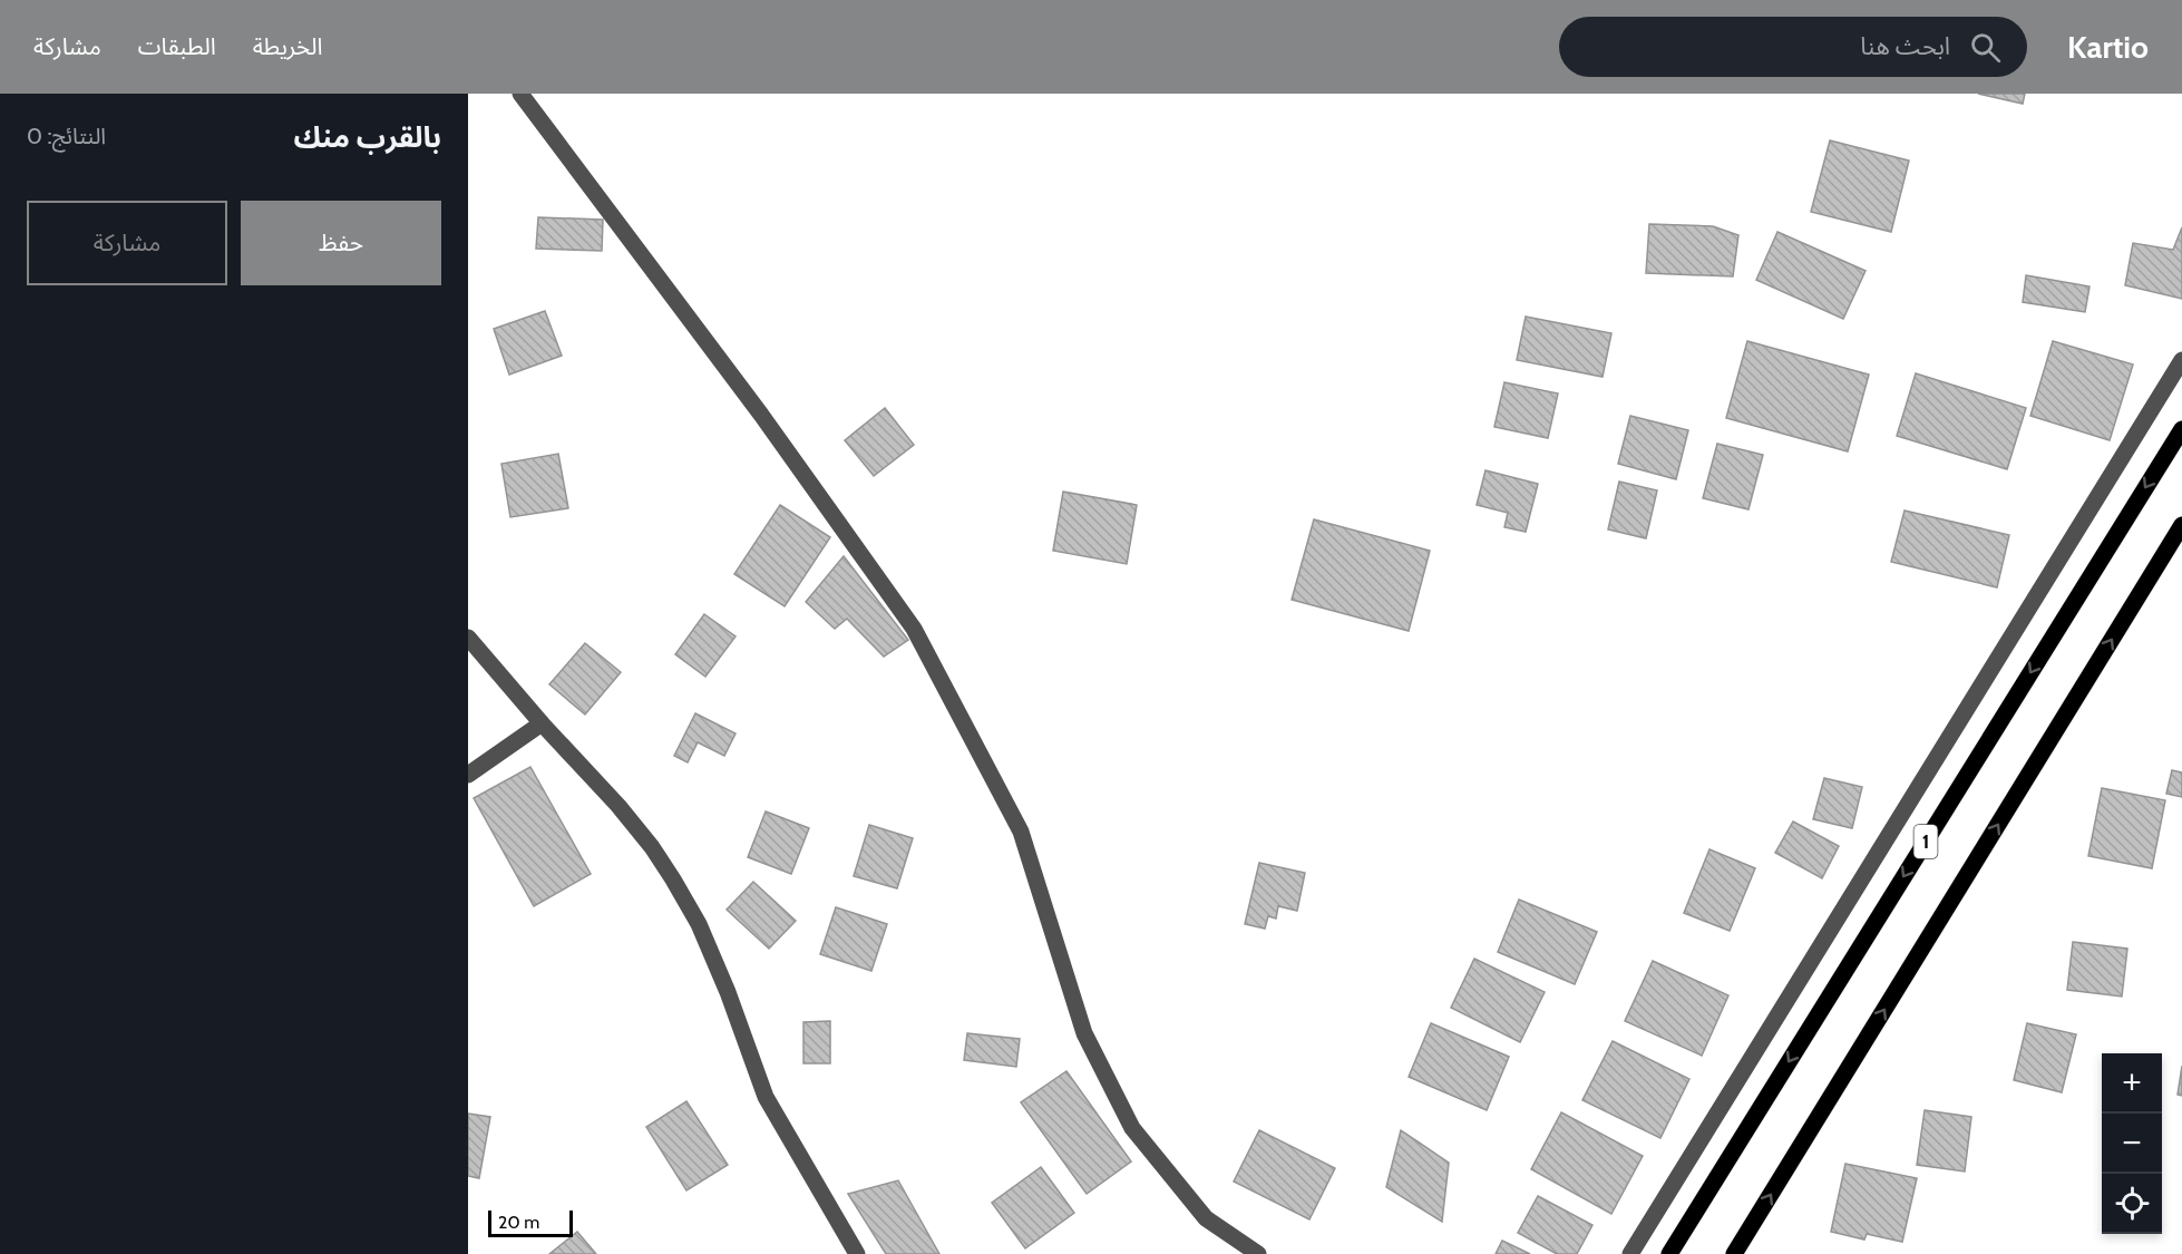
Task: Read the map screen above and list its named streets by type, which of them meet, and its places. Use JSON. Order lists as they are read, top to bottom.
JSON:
{
  "streets": {
    "main road": ["1"]
  },
  "scale_bar": "20 m",
  "page": {
    "header": "Kartio",
    "search": "ابحث هنا",
    "nav": ["الخريطة", "الطبقات", "مشاركة"],
    "heading": ["بالقرب منك", "النتائج: 0"],
    "buttons": ["حفظ", "مشاركة"],
    "map_buttons": ["+", "−"],
    "scale": "20 m"
  }
}
